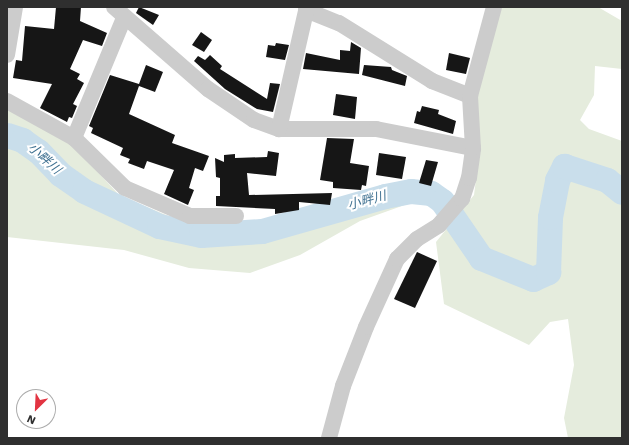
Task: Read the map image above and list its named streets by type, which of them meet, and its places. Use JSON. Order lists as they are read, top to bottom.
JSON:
{
  "water": ["小畔川"],
  "north": "bottom left"
}
